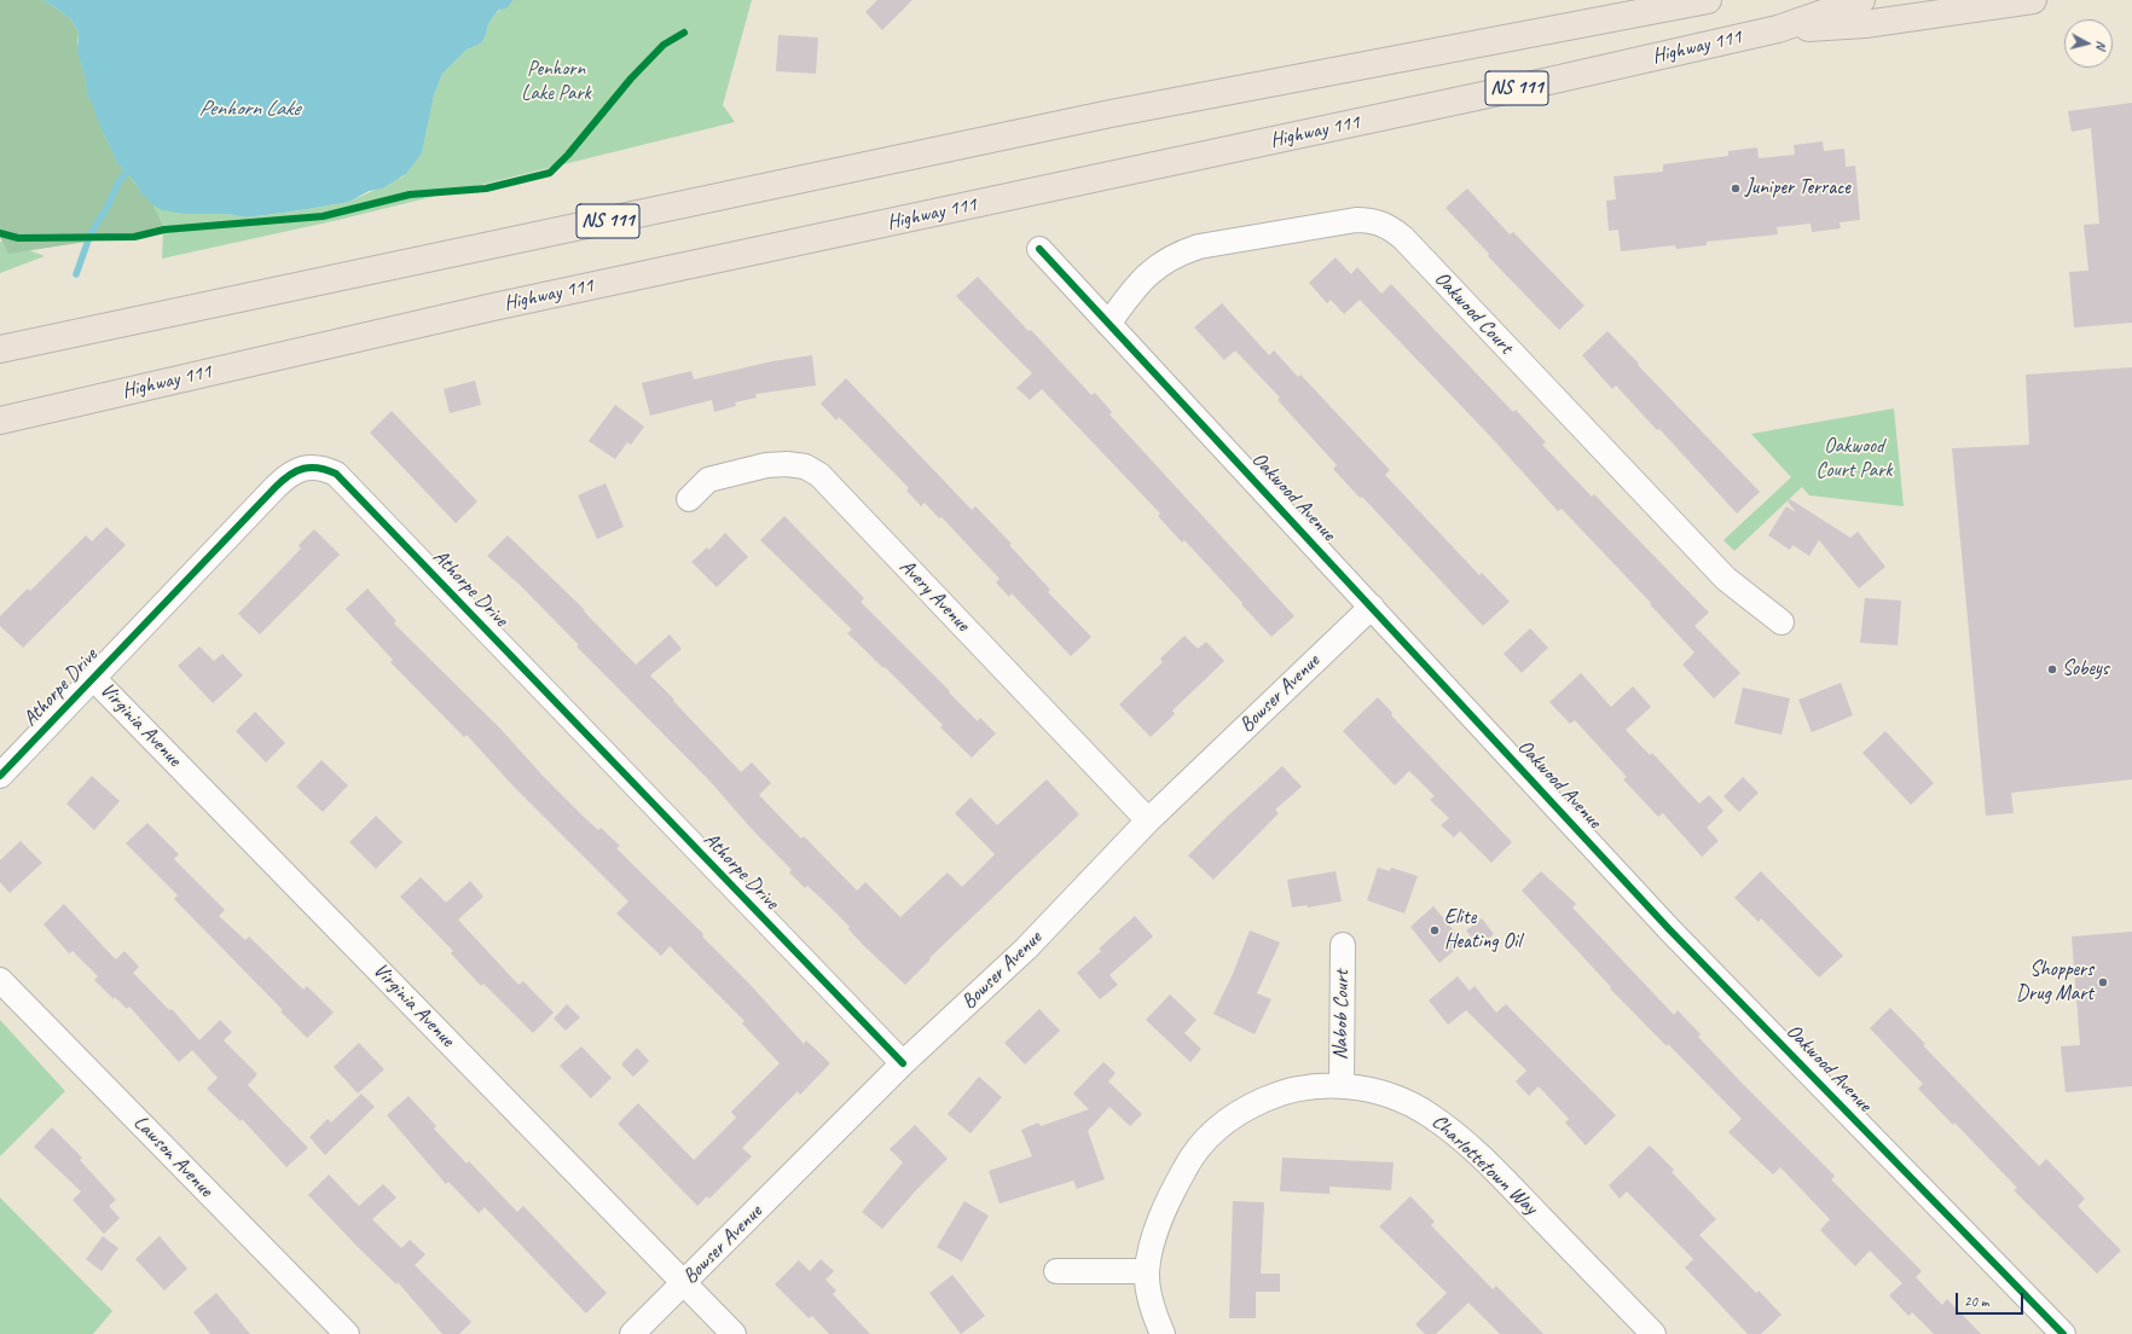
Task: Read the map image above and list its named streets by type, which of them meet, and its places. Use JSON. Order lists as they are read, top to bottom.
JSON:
{
  "streets": {
    "highway": ["Highway 111", "NS 111"],
    "street": [
      "Oakwood Court",
      "Oakwood Avenue",
      "Athorpe Drive",
      "Avery Avenue",
      "Bowser Avenue",
      "Virginia Avenue",
      "Nabob Court",
      "Lawson Avenue",
      "Charlottetown Way"
    ]
  },
  "crossings": [
    ["Oakwood Court", "Oakwood Avenue"],
    ["Oakwood Avenue", "Bowser Avenue"],
    ["Athorpe Drive", "Bowser Avenue"],
    ["Athorpe Drive", "Virginia Avenue"],
    ["Avery Avenue", "Bowser Avenue"],
    ["Bowser Avenue", "Virginia Avenue"],
    ["Nabob Court", "Charlottetown Way"]
  ],
  "water": ["Penhorn Lake"],
  "parks": ["Penhorn Lake Park", "Oakwood Court Park"],
  "places": [
    "Juniper Terrace",
    "Sobeys",
    "Elite Heating Oil",
    "Shoppers Drug Mart"
  ],
  "scale_bar": "20 m",
  "north": "right"
}
